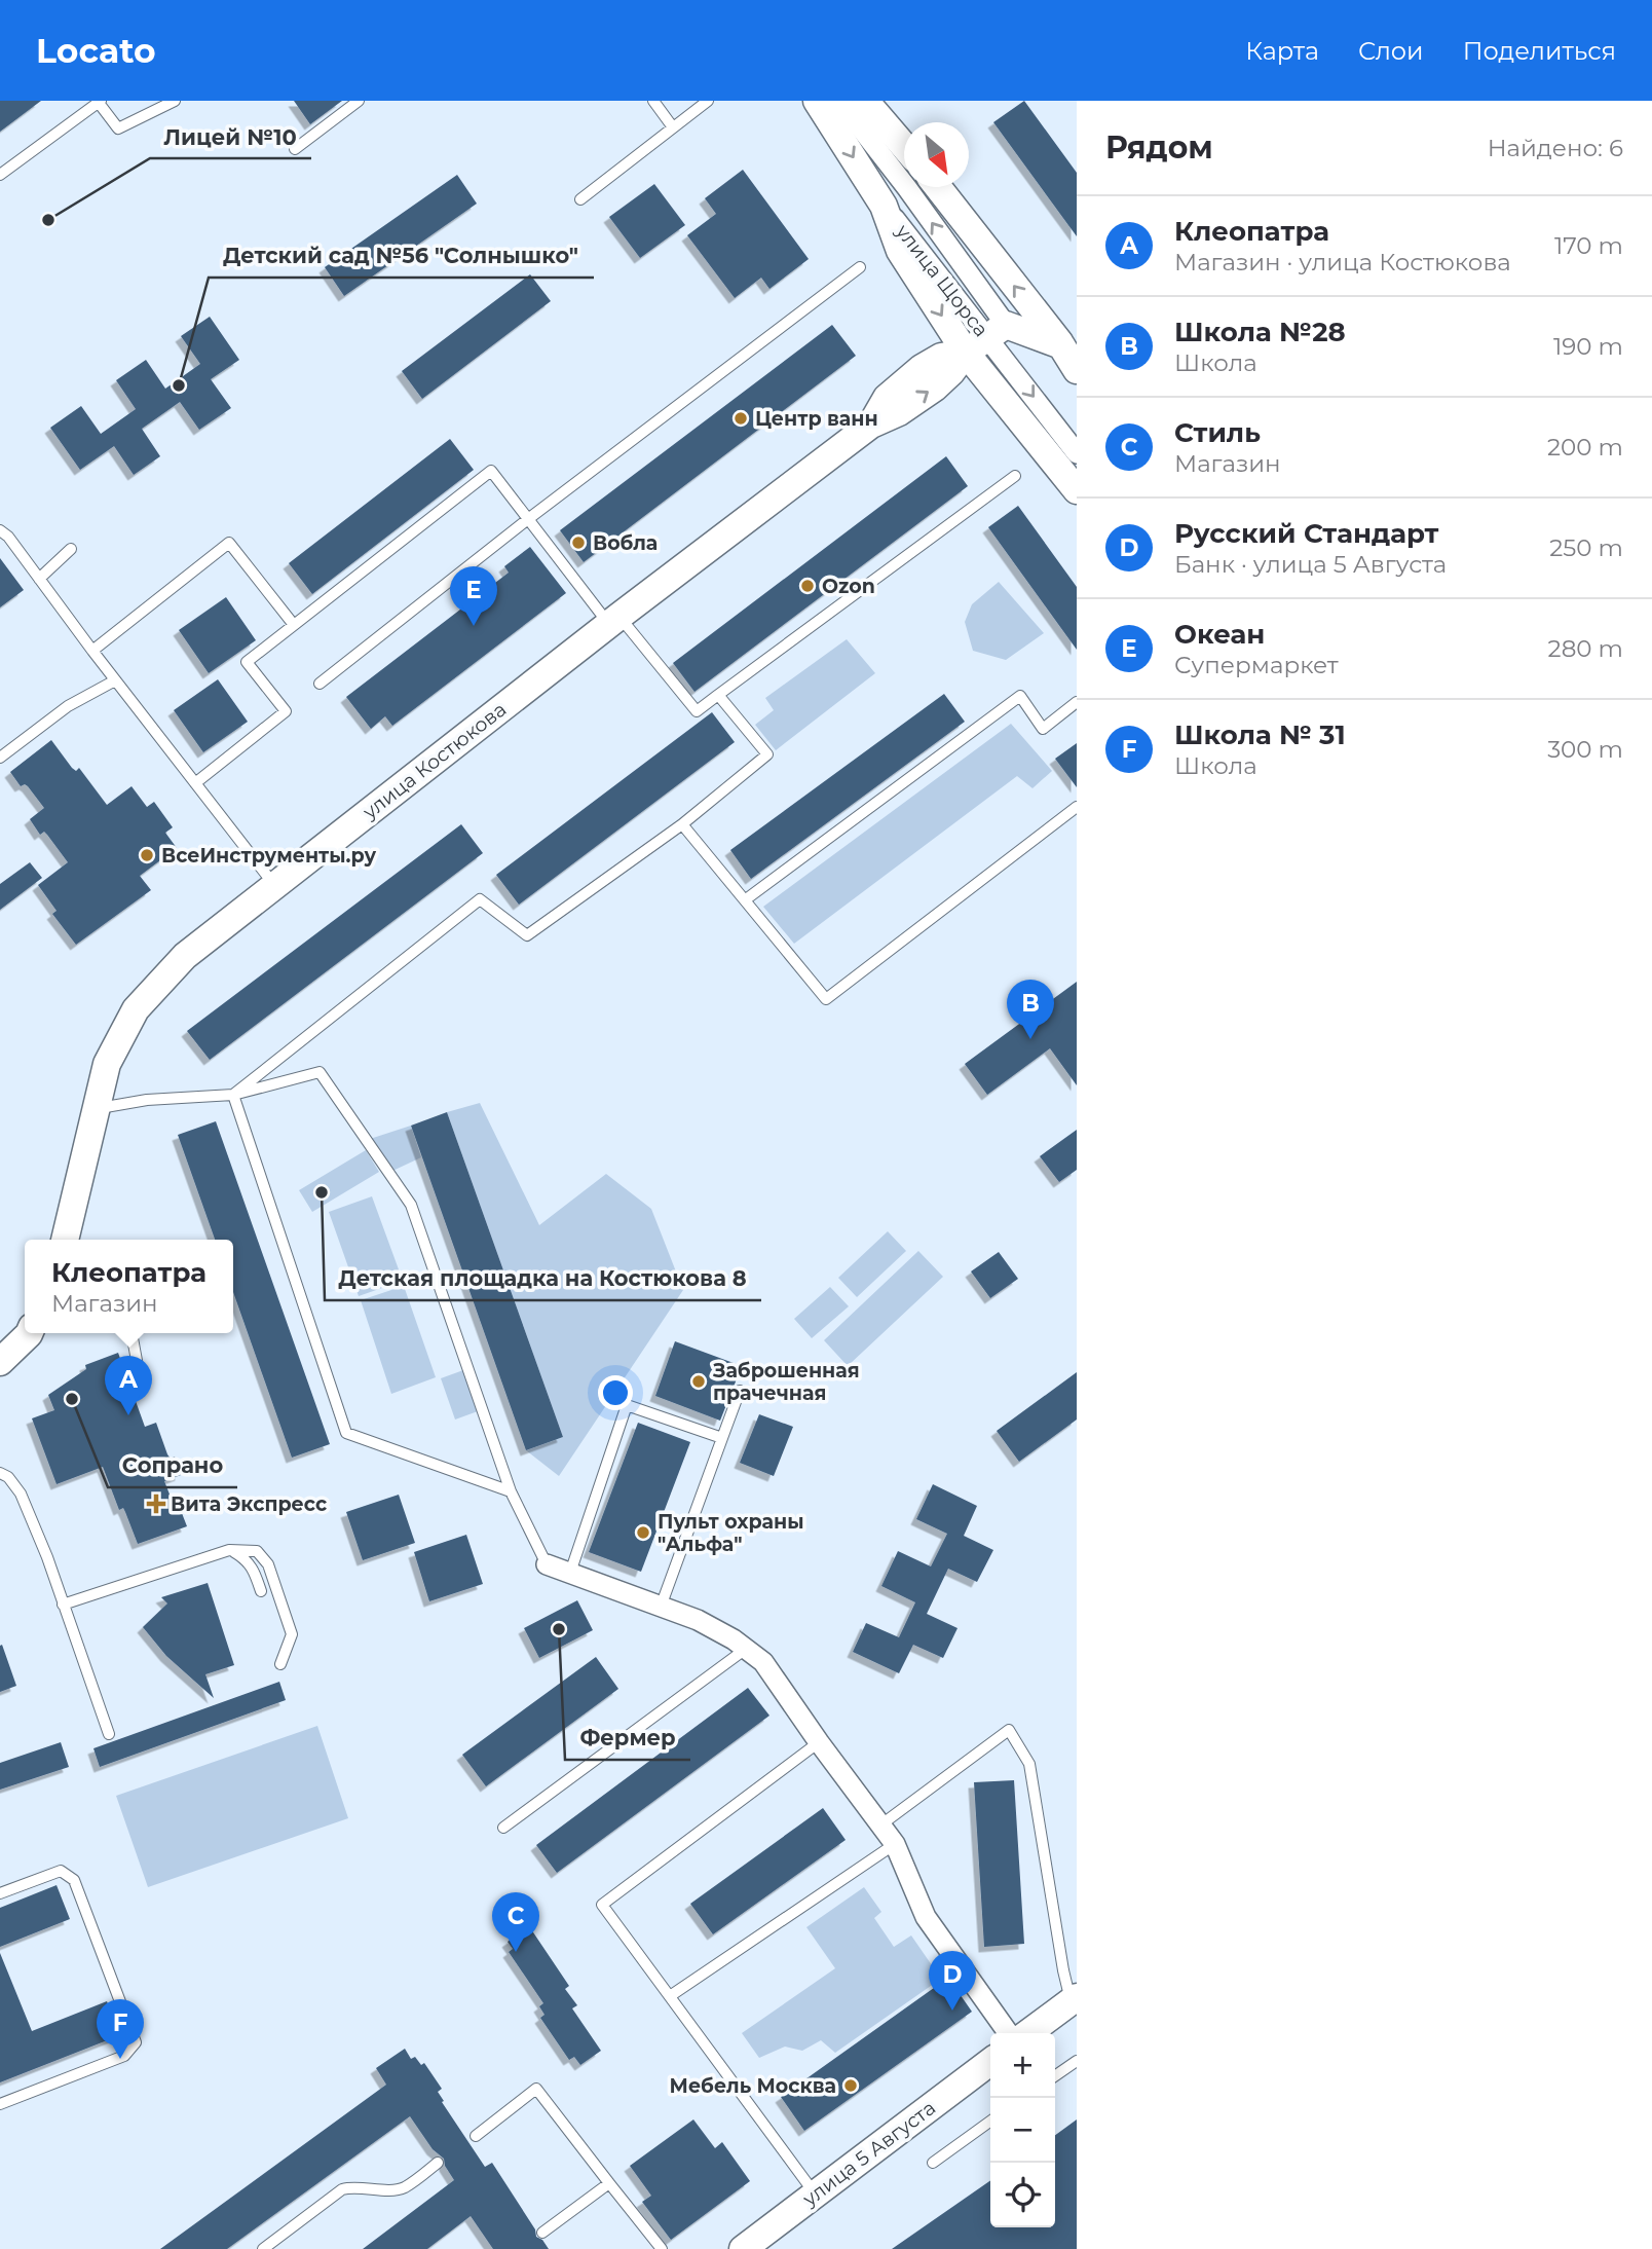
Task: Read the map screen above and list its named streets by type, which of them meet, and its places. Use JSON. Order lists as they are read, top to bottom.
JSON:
{
  "streets": {
    "main road": ["улица Щорса", "улица Костюкова", "улица 5 Августа"]
  },
  "crossings": [
    ["улица Щорса", "улица Костюкова"]
  ],
  "places": {
    "other": [
      "Лицей №10",
      "Детский сад №56 \"Солнышко\"",
      "Центр ванн",
      "Вобла",
      "Ozon",
      "ВсеИнструменты.ру",
      "Детская площадка на Костюкова 8",
      "Заброшенная прачечная",
      "Сопрано",
      "Пульт охраны \"Альфа\"",
      "Фермер",
      "Мебель Москва"
    ],
    "health": ["Вита Экспресс"]
  },
  "north": "bottom right",
  "page": {
    "header": "Locato",
    "nav": ["Карта", "Слои", "Поделиться"],
    "heading": ["Рядом", "Найдено: 6"],
    "list": [
      {
        "mark": "A",
        "name": "Клеопатра",
        "note": "Магазин · улица Костюкова",
        "value": "170 m"
      },
      {
        "mark": "B",
        "name": "Школа №28",
        "note": "Школа",
        "value": "190 m"
      },
      {
        "mark": "C",
        "name": "Стиль",
        "note": "Магазин",
        "value": "200 m"
      },
      {
        "mark": "D",
        "name": "Русский Стандарт",
        "note": "Банк · улица 5 Августа",
        "value": "250 m"
      },
      {
        "mark": "E",
        "name": "Океан",
        "note": "Супермаркет",
        "value": "280 m"
      },
      {
        "mark": "F",
        "name": "Школа № 31",
        "note": "Школа",
        "value": "300 m"
      }
    ],
    "pins": [
      "E",
      "B",
      "A",
      "C",
      "D",
      "F"
    ],
    "popup": ["Клеопатра", "Магазин"],
    "map_buttons": ["+", "−"]
  }
}
